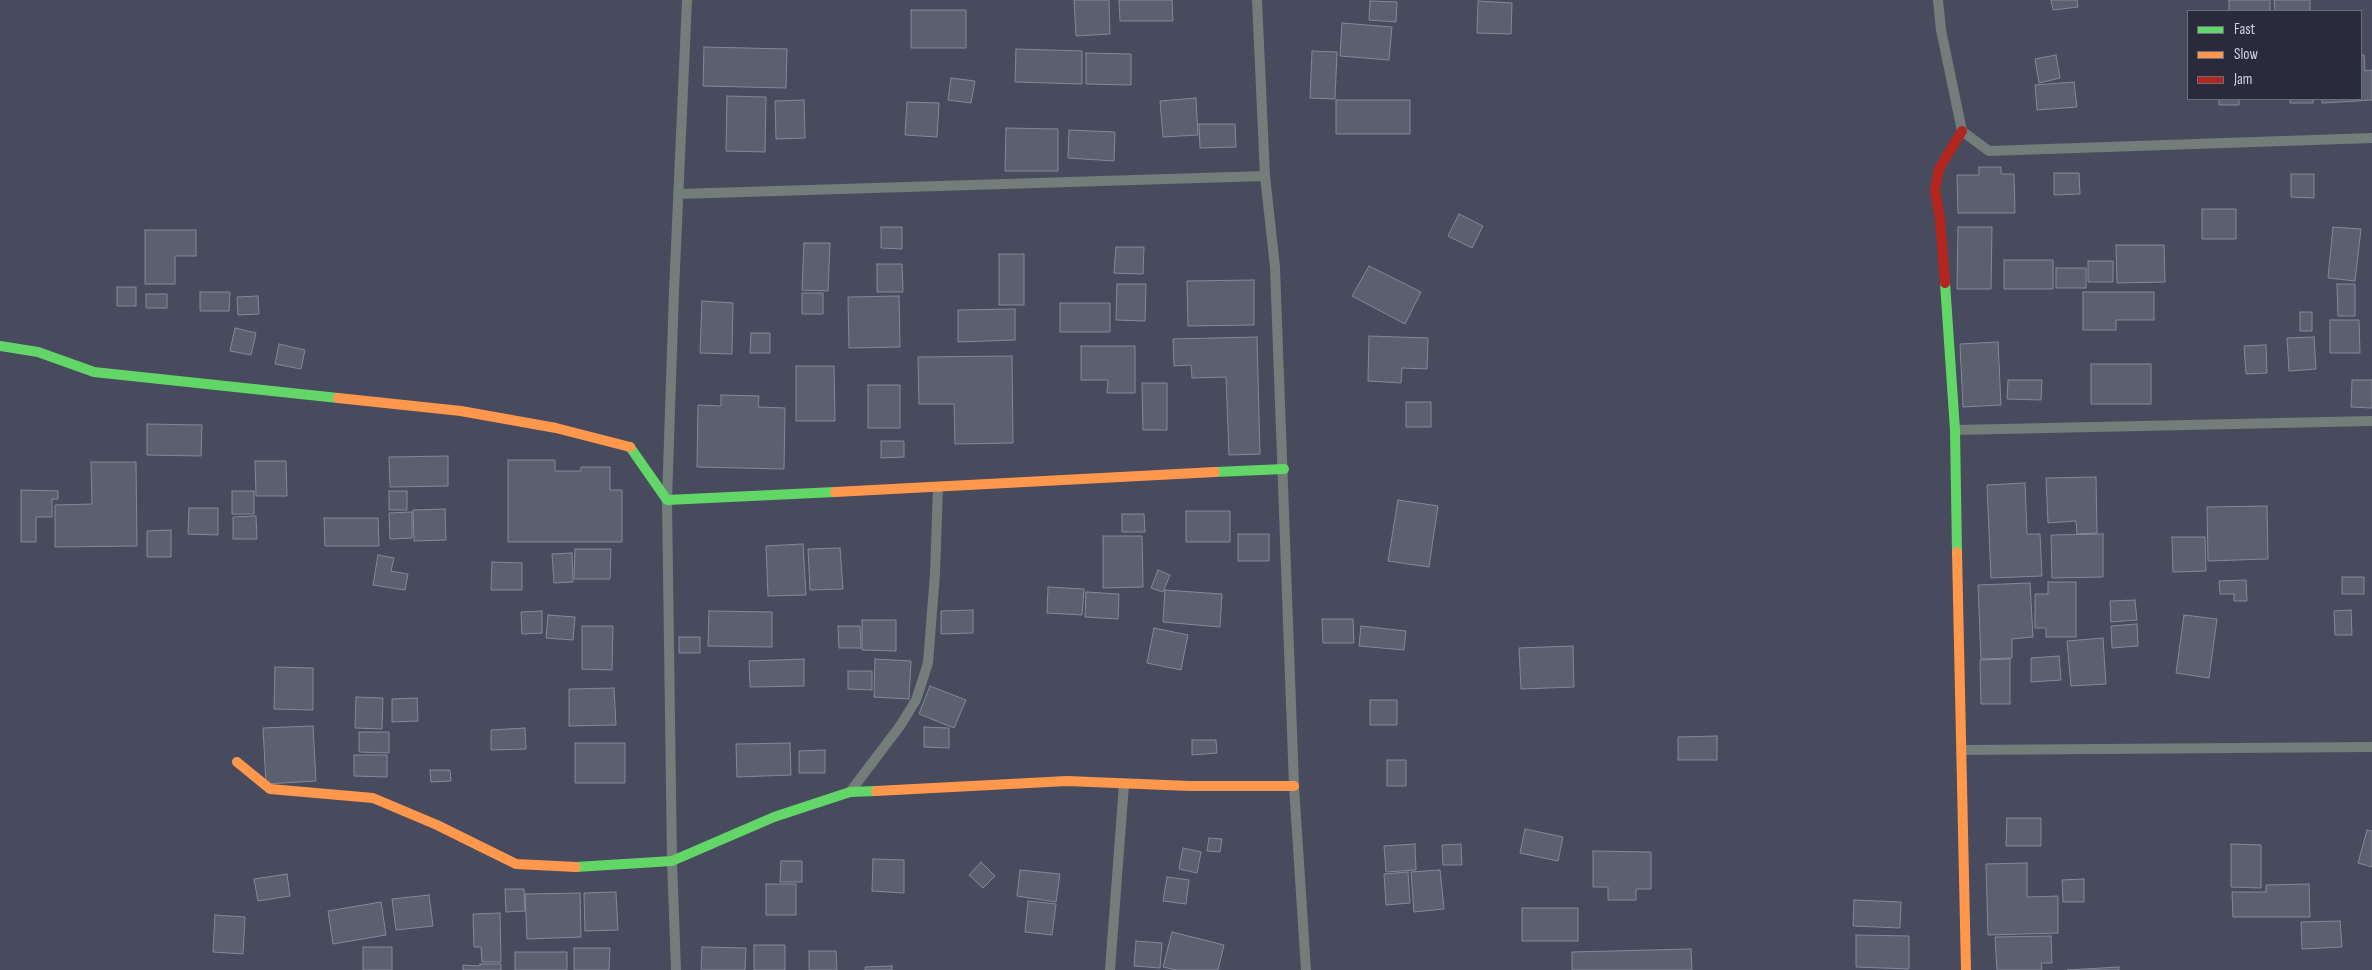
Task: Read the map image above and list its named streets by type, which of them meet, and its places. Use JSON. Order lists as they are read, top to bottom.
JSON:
{
  "legend": ["Fast", "Slow", "Jam"]
}
